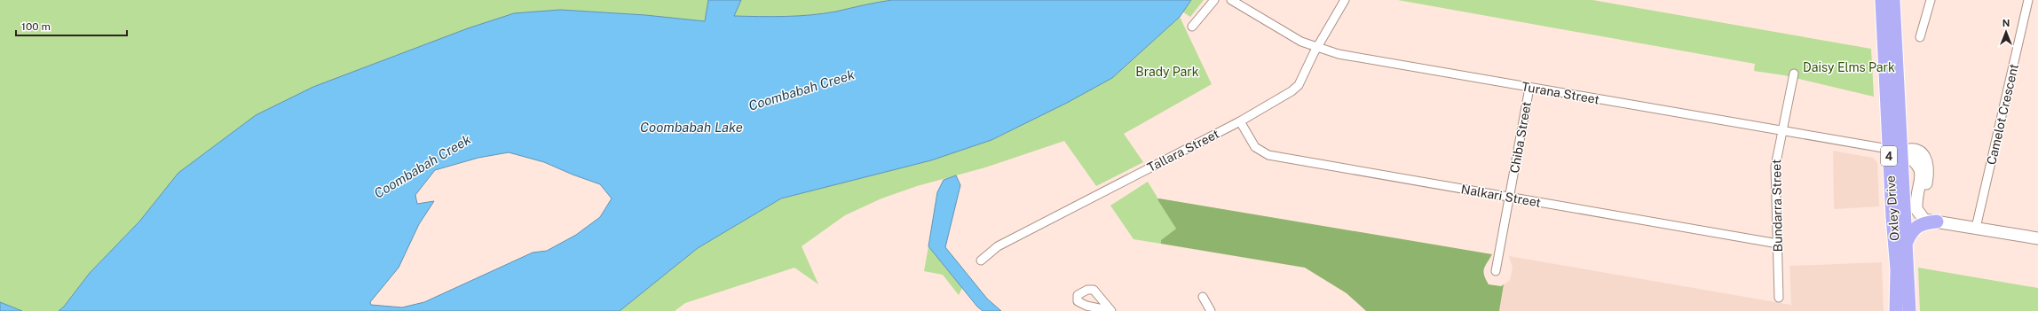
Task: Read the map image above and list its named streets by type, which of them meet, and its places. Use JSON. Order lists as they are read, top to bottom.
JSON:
{
  "streets": {
    "main road": ["4", "Oxley Drive"],
    "street": [
      "Turana Street",
      "Camelot Crescent",
      "Chiba Street",
      "Tallara Street",
      "Nalkari Street",
      "Bundarra Street"
    ]
  },
  "crossings": [
    ["Turana Street", "Chiba Street"],
    ["Turana Street", "Tallara Street"],
    ["Turana Street", "Bundarra Street"],
    ["Turana Street", "Oxley Drive"],
    ["Chiba Street", "Nalkari Street"],
    ["Tallara Street", "Nalkari Street"],
    ["Nalkari Street", "Bundarra Street"]
  ],
  "water": ["Coombabah Creek", "Coombabah Lake"],
  "parks": ["Daisy Elms Park", "Brady Park"],
  "scale_bar": "100 m",
  "north": "top"
}
